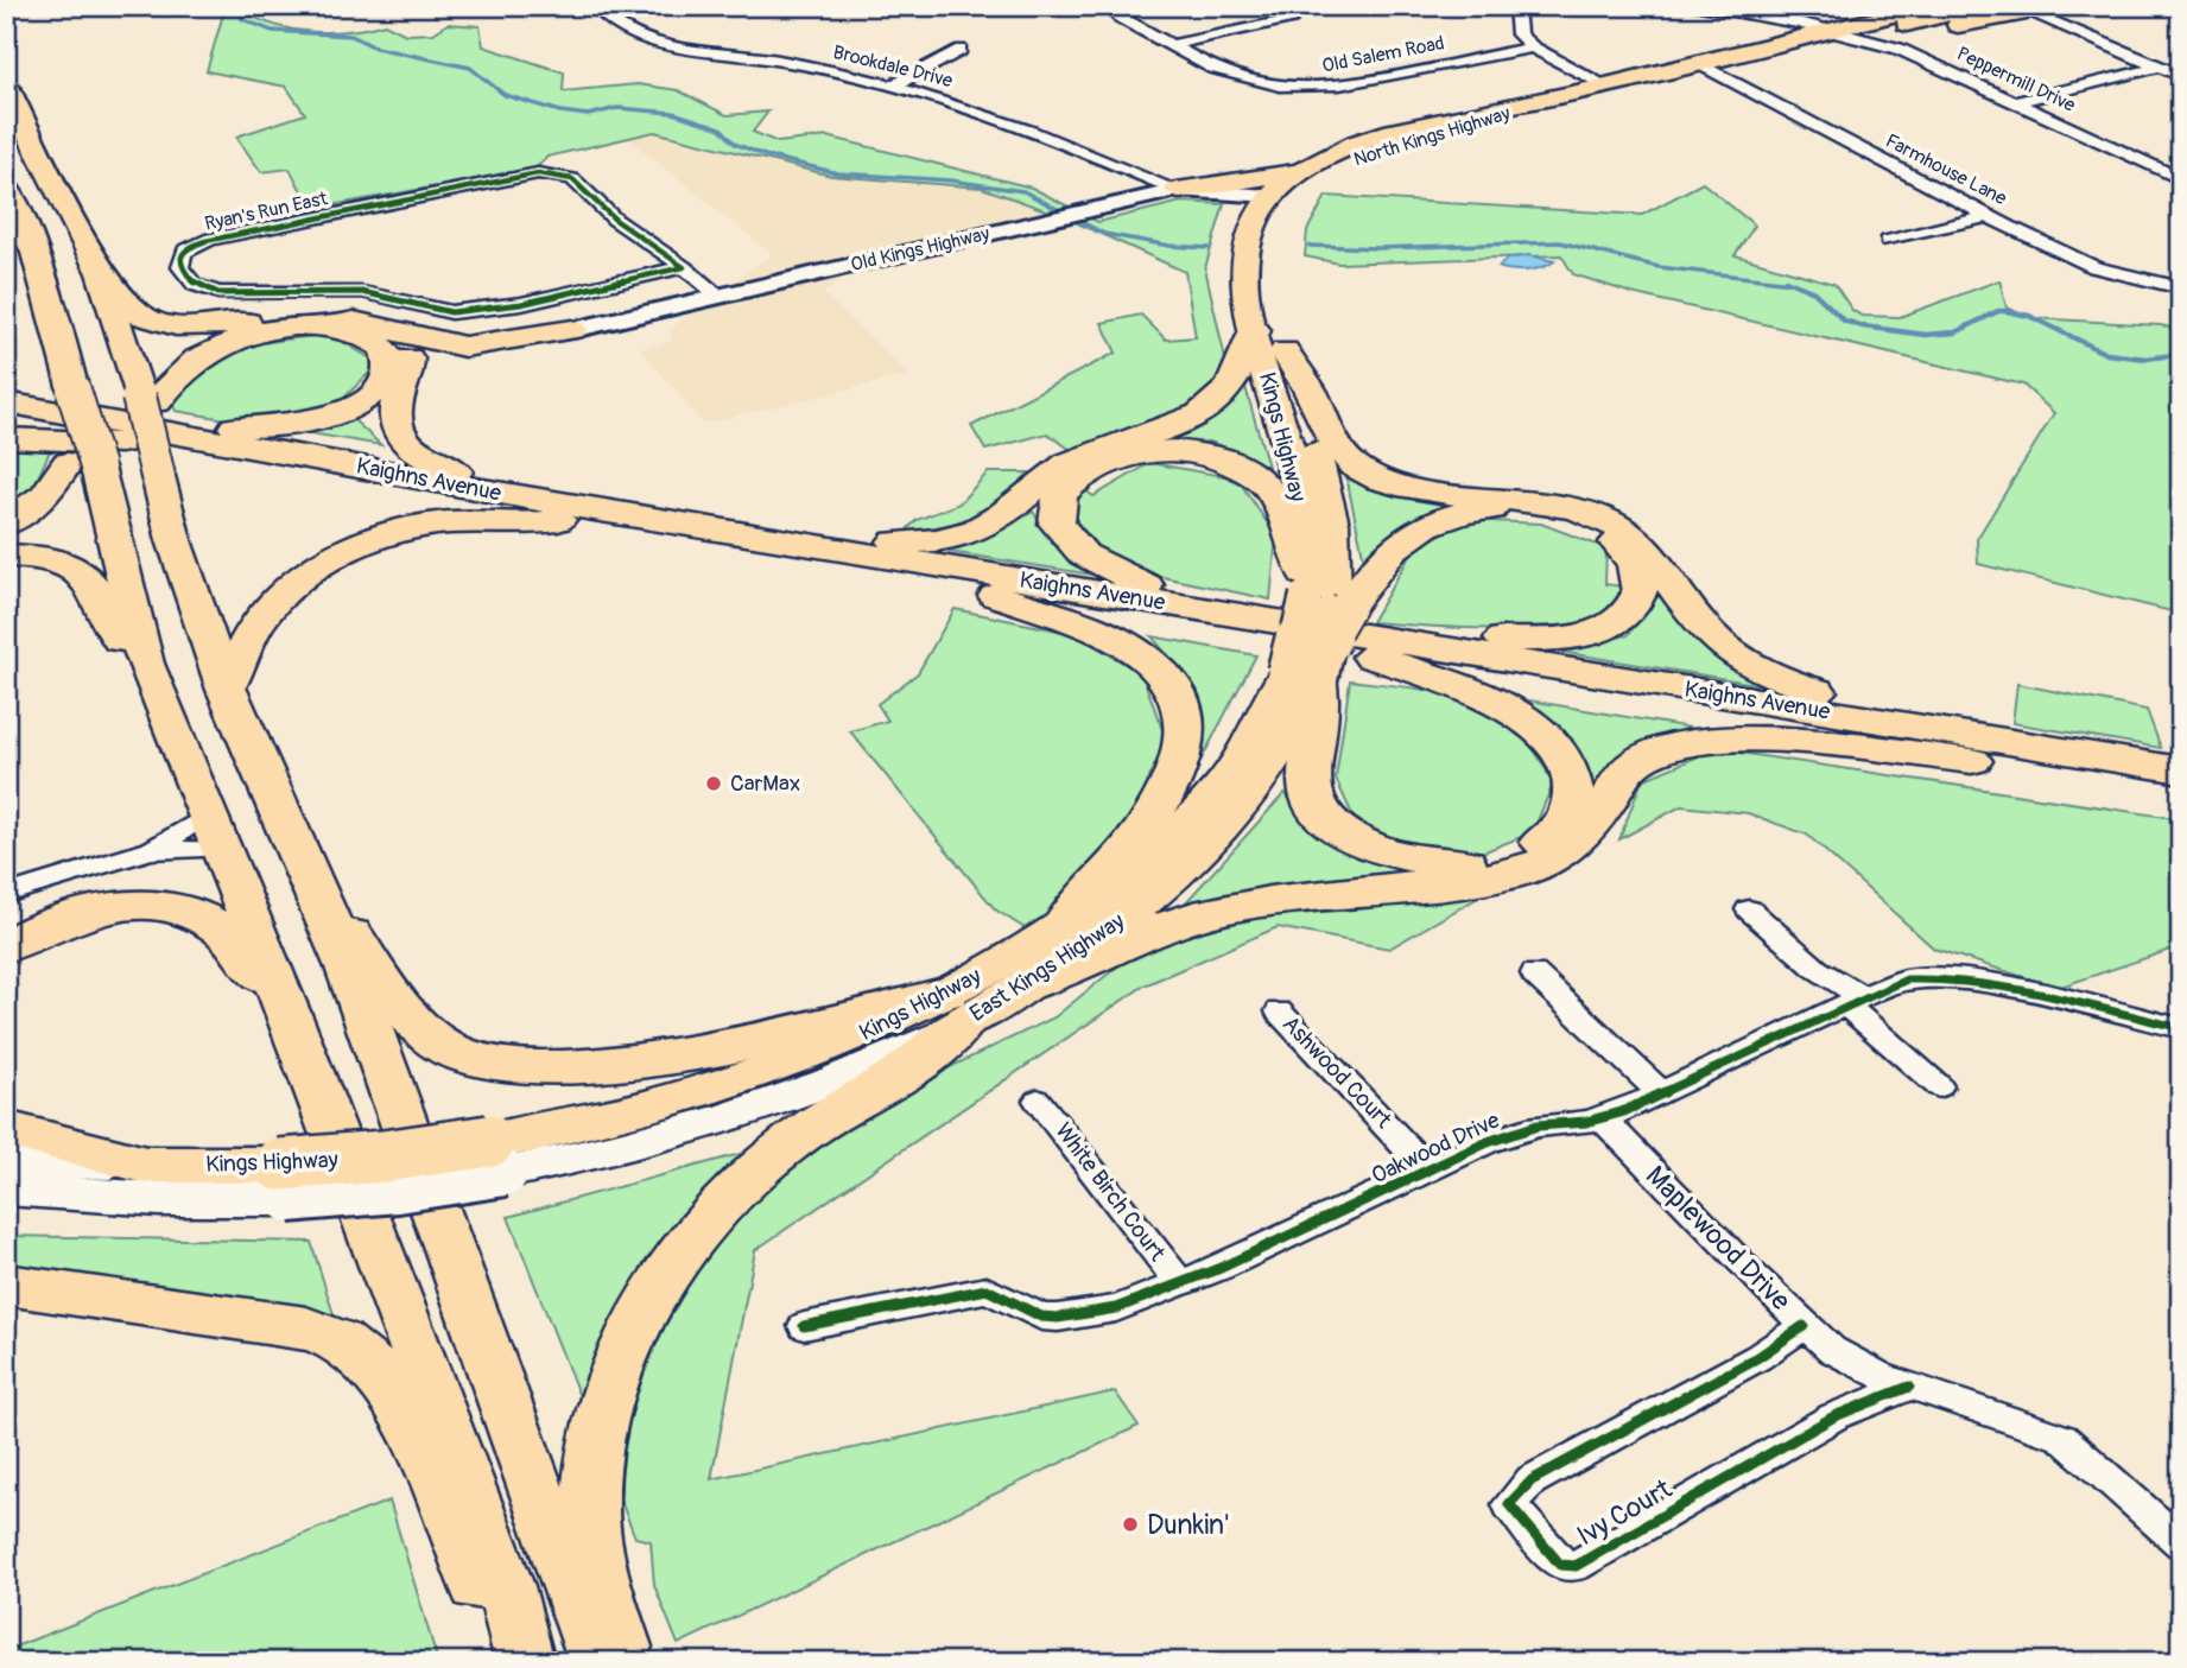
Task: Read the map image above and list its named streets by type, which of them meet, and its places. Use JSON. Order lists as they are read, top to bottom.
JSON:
{
  "streets": {
    "highway": ["Kaighns Avenue"],
    "main road": ["North Kings Highway", "Kings Highway", "East Kings Highway"],
    "street": [
      "Old Salem Road",
      "Brookdale Drive",
      "Peppermill Drive",
      "Farmhouse Lane",
      "Ryan's Run East",
      "Old Kings Highway",
      "Ashwood Court",
      "Oakwood Drive",
      "White Birch Court",
      "Maplewood Drive",
      "Ivy Court"
    ]
  },
  "crossings": [
    ["Brookdale Drive", "Old Kings Highway"],
    ["North Kings Highway", "Farmhouse Lane"],
    ["North Kings Highway", "Kings Highway"],
    ["North Kings Highway", "East Kings Highway"],
    ["Ryan's Run East", "Old Kings Highway"],
    ["Kings Highway", "Kaighns Avenue"],
    ["Kings Highway", "East Kings Highway"],
    ["Kaighns Avenue", "East Kings Highway"],
    ["Ashwood Court", "Oakwood Drive"],
    ["Oakwood Drive", "White Birch Court"],
    ["Oakwood Drive", "Maplewood Drive"],
    ["Maplewood Drive", "Ivy Court"]
  ],
  "places": ["CarMax", "Dunkin'"]
}
